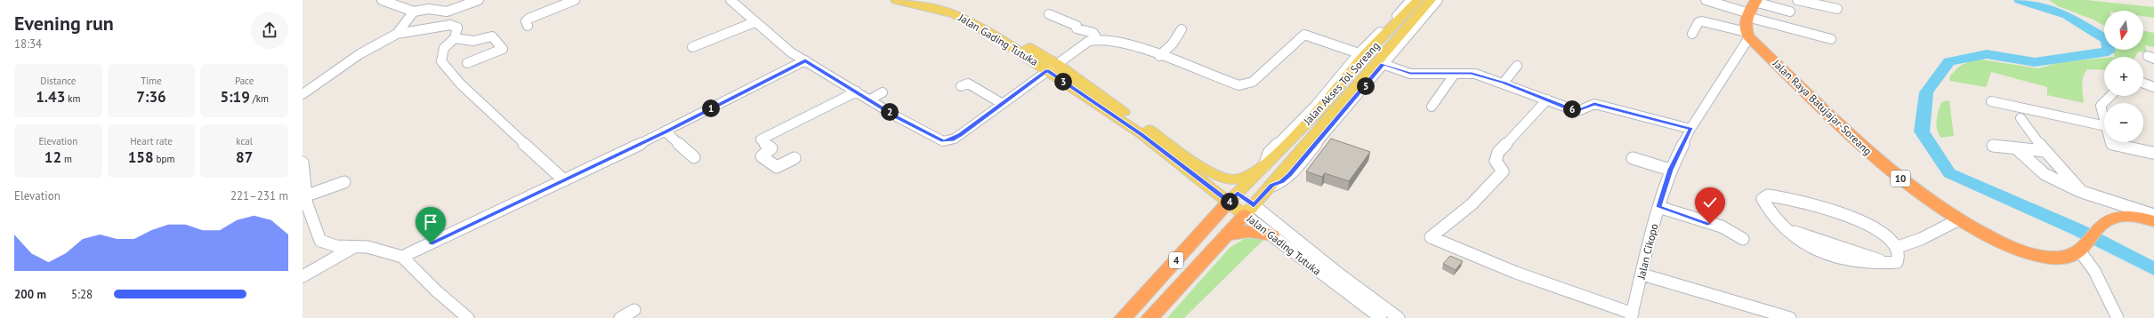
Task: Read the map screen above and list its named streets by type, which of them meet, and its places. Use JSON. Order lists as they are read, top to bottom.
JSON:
{
  "streets": {
    "highway": ["Jalan Raya Batujajar-Soreang", "10", "4"],
    "main road": ["Jalan Gading Tutuka", "Jalan Akses Tol Soreang"],
    "street": ["Jalan Cikopo"]
  },
  "crossings": [
    ["Jalan Gading Tutuka", "Jalan Akses Tol Soreang"],
    ["Jalan Gading Tutuka", "4"],
    ["Jalan Akses Tol Soreang", "4"],
    ["Jalan Raya Batujajar-Soreang", "Jalan Cikopo"]
  ],
  "north": "bottom",
  "page": {
    "heading": ["Evening run", "18:34"],
    "map_buttons": ["+", "−"],
    "stats": [
      ["Distance", "1.43 km"],
      ["Time", "7:36"],
      ["Pace", "5:19 /km"],
      ["Elevation", "12 m"],
      ["Heart rate", "158 bpm"],
      ["kcal", "87"]
    ],
    "pins": [
      "3",
      "5",
      "1",
      "6",
      "2",
      "4"
    ],
    "chart": ["Elevation", "221–231 m"],
    "list": [
      {
        "name": "200 m",
        "note": "5:28"
      }
    ]
  }
}
